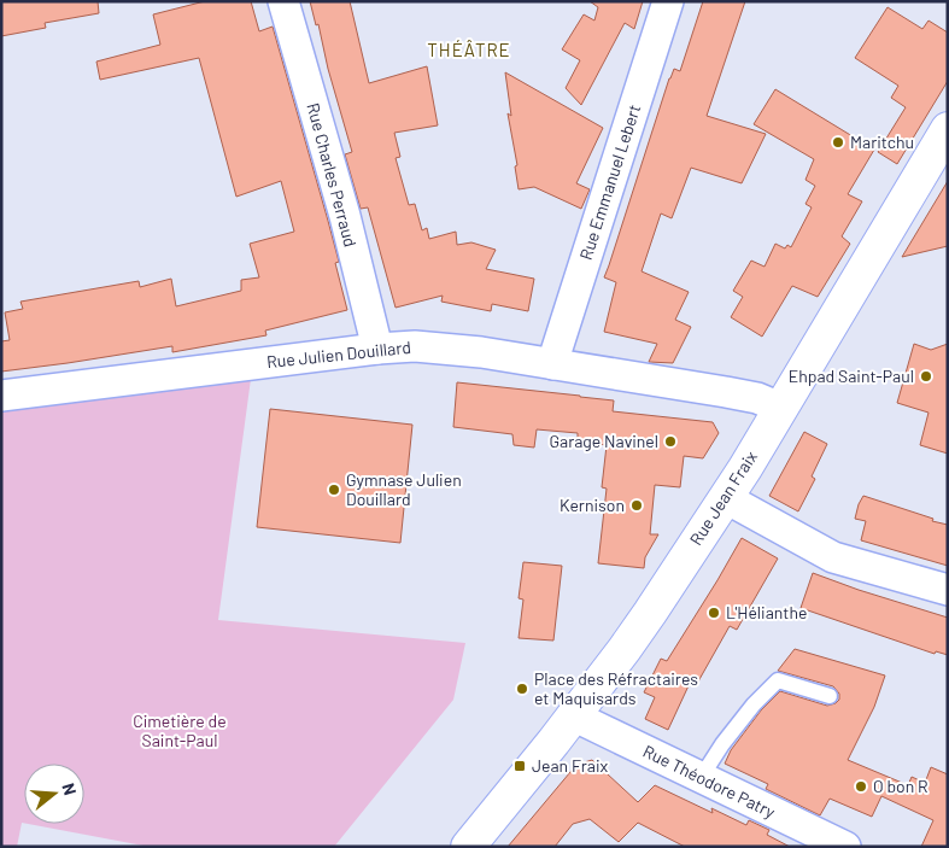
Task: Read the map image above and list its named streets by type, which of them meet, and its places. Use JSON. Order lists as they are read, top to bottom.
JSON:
{
  "streets": {
    "street": [
      "Rue Charles Perraud",
      "Rue Emmanuel Lebert",
      "Rue Julien Douillard",
      "Rue Jean Fraix",
      "Rue Théodore Patry"
    ]
  },
  "crossings": [
    ["Rue Charles Perraud", "Rue Julien Douillard"],
    ["Rue Emmanuel Lebert", "Rue Julien Douillard"],
    ["Rue Julien Douillard", "Rue Jean Fraix"],
    ["Rue Jean Fraix", "Rue Théodore Patry"]
  ],
  "districts": ["THÉÂTRE"],
  "parks": ["Cimetière de Saint-Paul"],
  "places": {
    "other": [
      "Maritchu",
      "Ehpad Saint-Paul",
      "Garage Navinel",
      "Gymnase Julien Douillard",
      "Kernison",
      "L'Hélianthe",
      "Place des Réfractaires et Maquisards",
      "O bon R"
    ],
    "transit": ["Jean Fraix"]
  },
  "north": "right"
}
